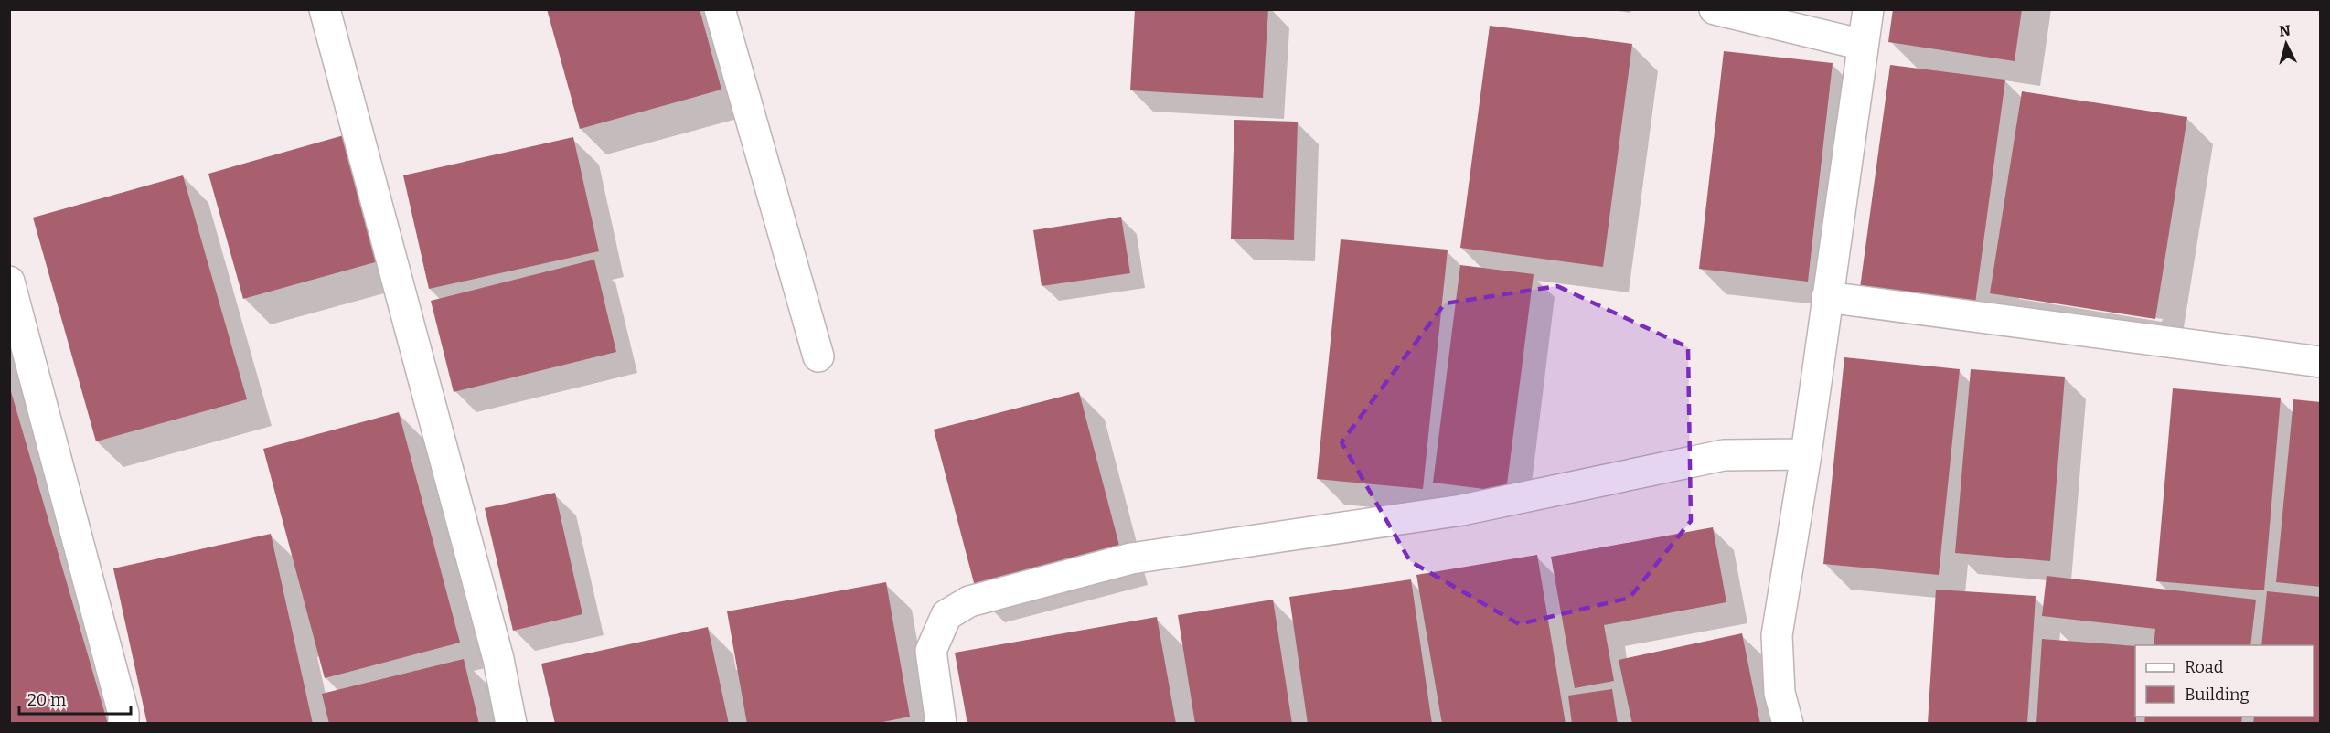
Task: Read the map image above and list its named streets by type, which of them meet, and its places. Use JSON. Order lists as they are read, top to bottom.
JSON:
{
  "legend": ["Road", "Building"],
  "scale_bar": "20 m",
  "north": "top"
}
